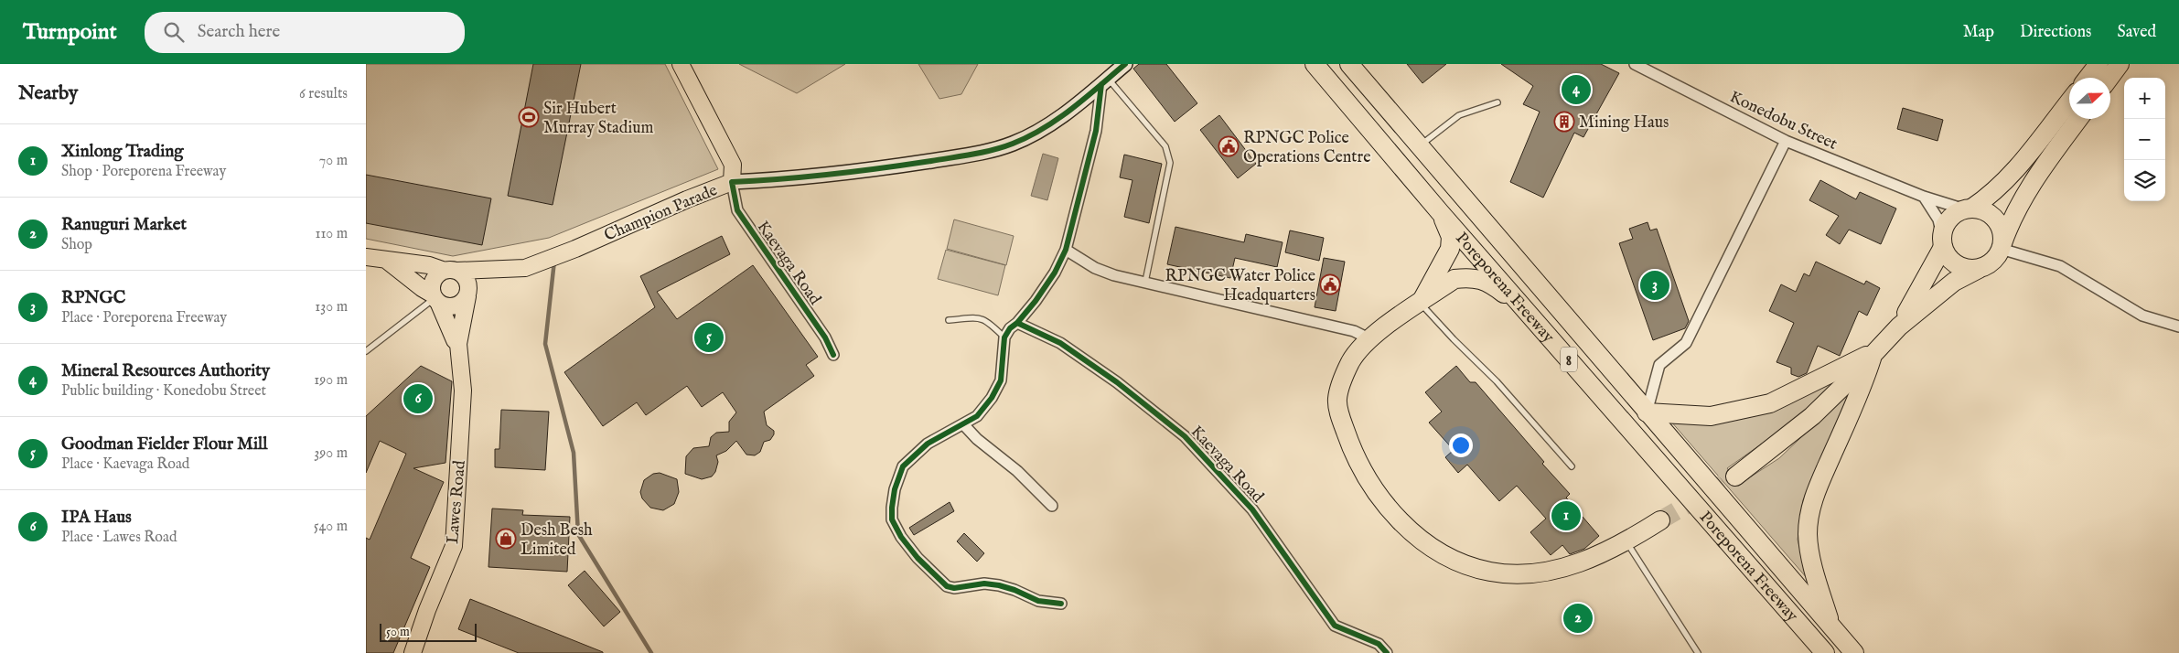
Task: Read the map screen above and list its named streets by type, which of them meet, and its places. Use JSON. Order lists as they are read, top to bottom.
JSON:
{
  "streets": {
    "highway": ["Poreporena Freeway", "8"],
    "main road": ["Champion Parade", "Lawes Road"],
    "street": ["Konedobu Street", "Kaevaga Road"]
  },
  "crossings": [
    ["Champion Parade", "Kaevaga Road"],
    ["Champion Parade", "Lawes Road"]
  ],
  "places": {
    "sports": ["Sir Hubert Murray Stadium"],
    "building": ["Mining Haus"],
    "public building": ["RPNGC Police Operations Centre", "RPNGC Water Police Headquarters"],
    "shop": ["Desh Besh Limited"]
  },
  "scale_bar": "50 m",
  "north": "right",
  "page": {
    "header": "Turnpoint",
    "search": "Search here",
    "nav": ["Map", "Directions", "Saved"],
    "heading": ["Nearby", "6 results"],
    "pins": [
      "4",
      "3",
      "5",
      "6",
      "1",
      "2"
    ],
    "map_buttons": ["+", "−"],
    "list": [
      {
        "mark": "1",
        "name": "Xinlong Trading",
        "note": "Shop · Poreporena Freeway",
        "value": "70 m"
      },
      {
        "mark": "2",
        "name": "Ranuguri Market",
        "note": "Shop",
        "value": "110 m"
      },
      {
        "mark": "3",
        "name": "RPNGC",
        "note": "Place · Poreporena Freeway",
        "value": "130 m"
      },
      {
        "mark": "4",
        "name": "Mineral Resources Authority",
        "note": "Public building · Konedobu Street",
        "value": "190 m"
      },
      {
        "mark": "5",
        "name": "Goodman Fielder Flour Mill",
        "note": "Place · Kaevaga Road",
        "value": "390 m"
      },
      {
        "mark": "6",
        "name": "IPA Haus",
        "note": "Place · Lawes Road",
        "value": "540 m"
      }
    ],
    "scale": "50 m"
  }
}
